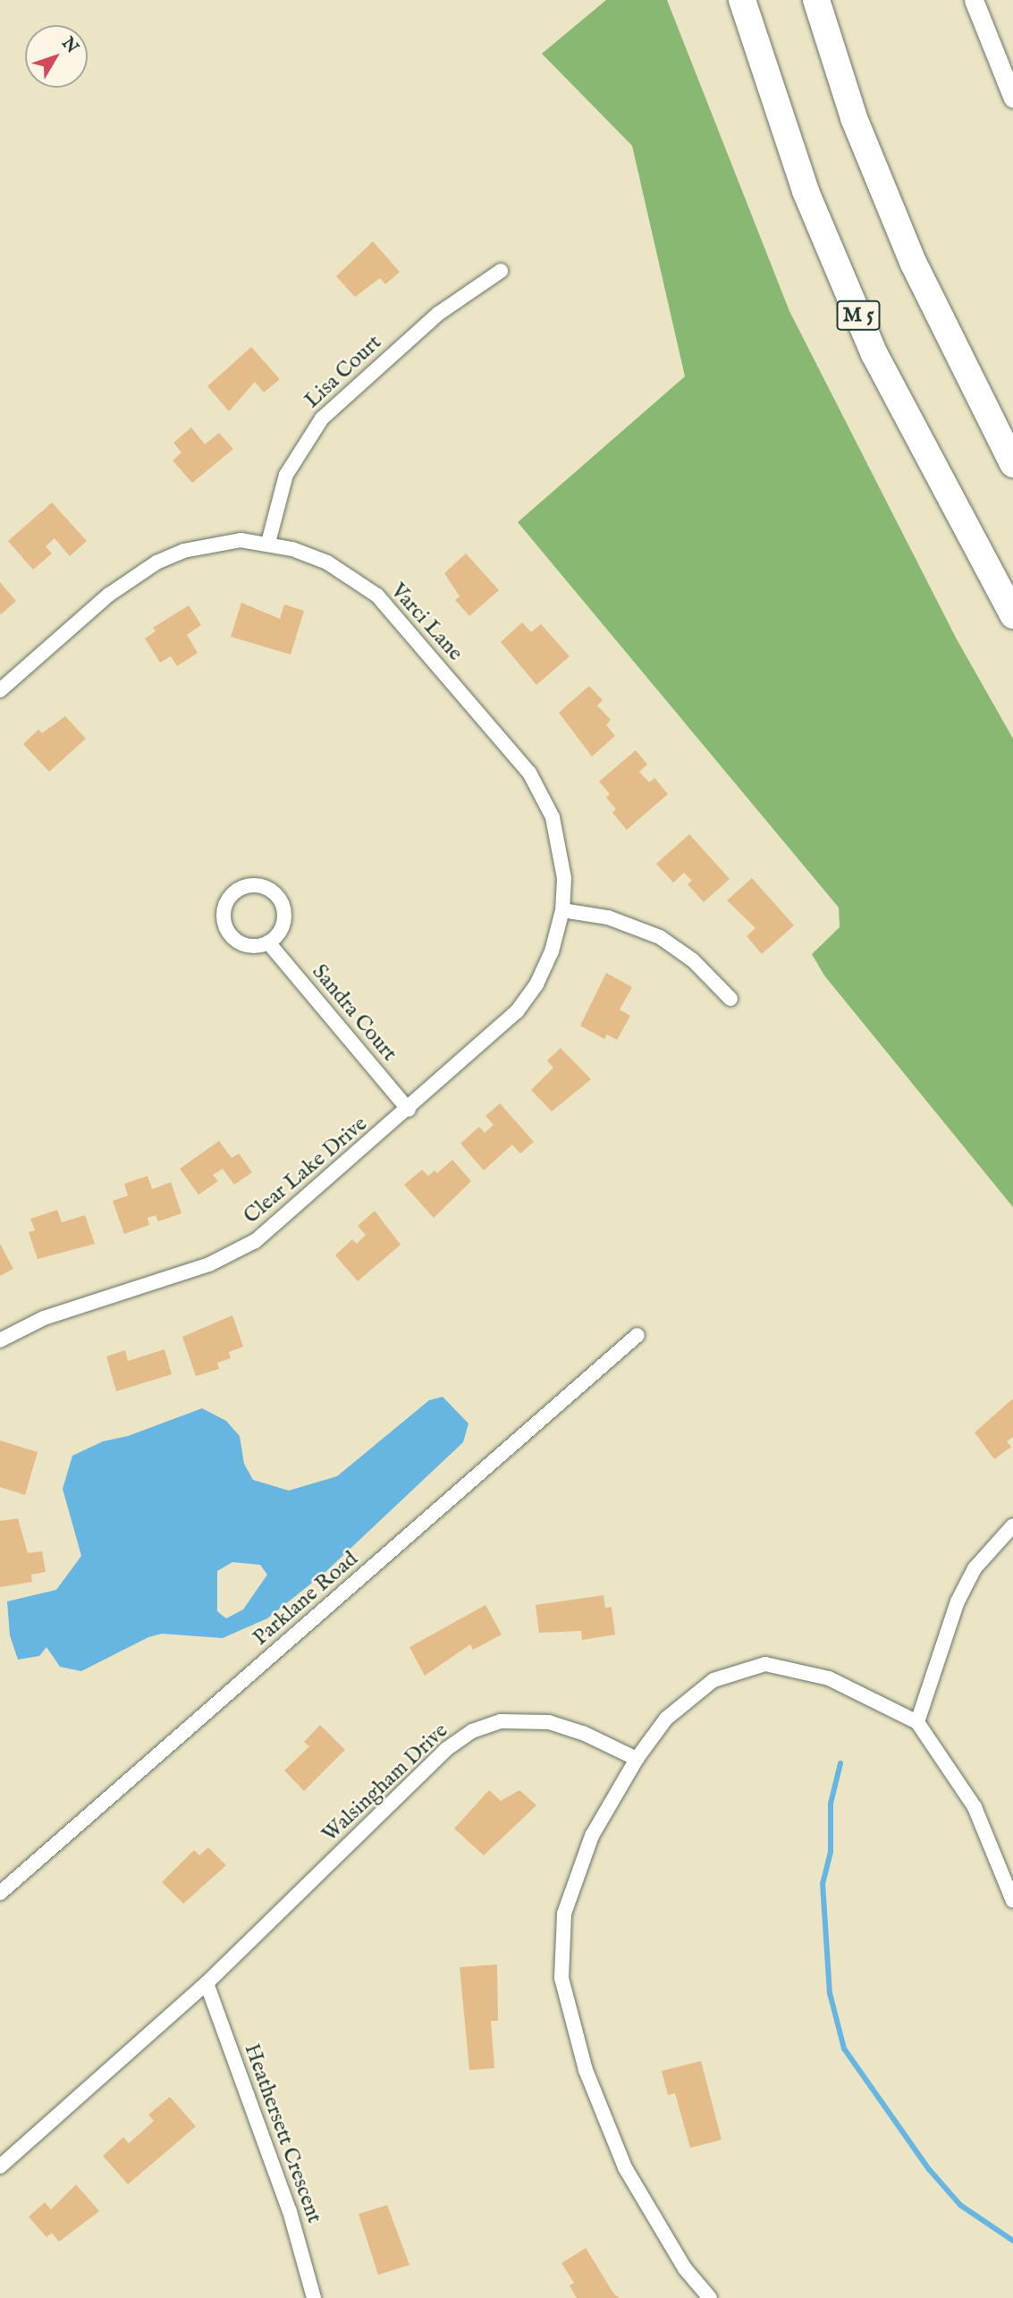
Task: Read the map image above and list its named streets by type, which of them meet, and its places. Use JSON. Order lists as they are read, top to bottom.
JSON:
{
  "streets": {
    "highway": ["M 5"],
    "street": [
      "Lisa Court",
      "Varci Lane",
      "Sandra Court",
      "Clear Lake Drive",
      "Parklane Road",
      "Walsingham Drive",
      "Heathersett Crescent"
    ]
  },
  "crossings": [
    ["Lisa Court", "Varci Lane"],
    ["Varci Lane", "Clear Lake Drive"],
    ["Sandra Court", "Clear Lake Drive"],
    ["Walsingham Drive", "Heathersett Crescent"]
  ],
  "north": "top right"
}
